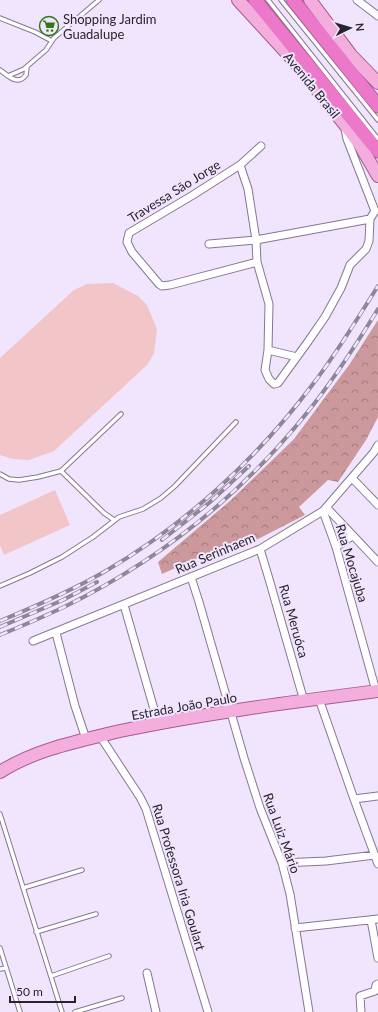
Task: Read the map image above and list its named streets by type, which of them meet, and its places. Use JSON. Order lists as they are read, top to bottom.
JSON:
{
  "streets": {
    "highway": ["Avenida Brasil"],
    "main road": ["Estrada João Paulo"],
    "street": [
      "Travessa Sāo Jorge",
      "Rua Serinhaem",
      "Rua Mocajuba",
      "Rua Meruóca",
      "Rua Luiz Mário",
      "Rua Professora Iria Goulart"
    ]
  },
  "crossings": [
    ["Rua Serinhaem", "Rua Mocajuba"],
    ["Rua Serinhaem", "Rua Meruóca"],
    ["Rua Serinhaem", "Rua Luiz Mário"],
    ["Rua Mocajuba", "Estrada João Paulo"],
    ["Rua Meruóca", "Estrada João Paulo"],
    ["Estrada João Paulo", "Rua Luiz Mário"],
    ["Estrada João Paulo", "Rua Professora Iria Goulart"]
  ],
  "places": {
    "supermarket": ["Shopping Jardim Guadalupe"]
  },
  "scale_bar": "50 m",
  "north": "right"
}
